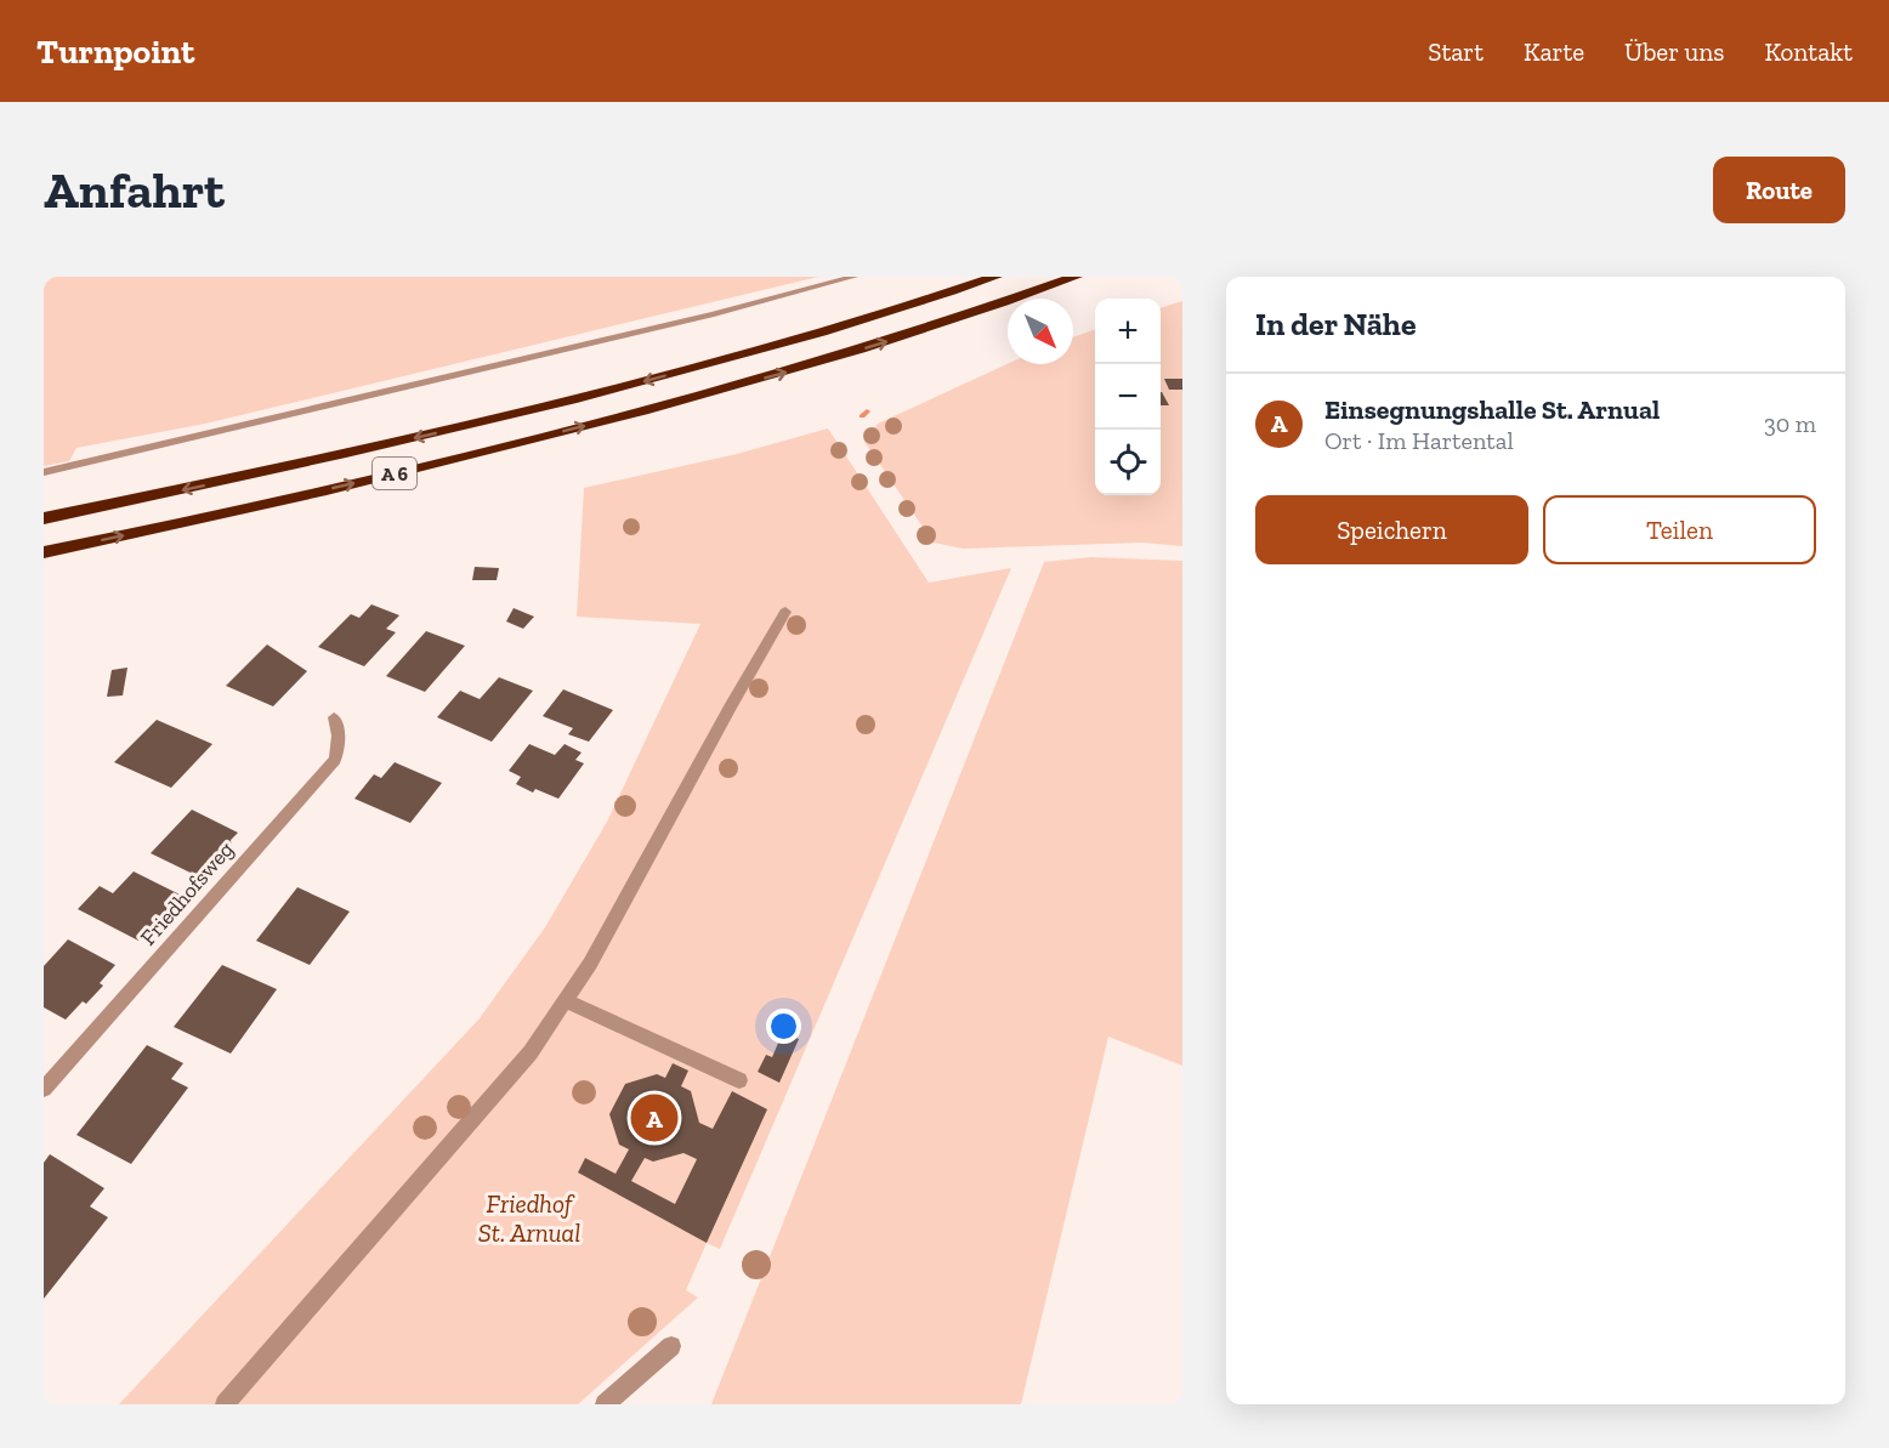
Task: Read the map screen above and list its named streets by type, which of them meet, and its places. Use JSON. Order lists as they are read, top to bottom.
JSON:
{
  "streets": {
    "highway": ["A 6"],
    "street": ["Friedhofsweg"]
  },
  "parks": ["Friedhof St. Arnual"],
  "north": "bottom right",
  "page": {
    "header": "Turnpoint",
    "nav": [
      "Start",
      "Karte",
      "Über uns",
      "Kontakt"
    ],
    "buttons": [
      "Route",
      ["Speichern", "Teilen"]
    ],
    "title": "Anfahrt",
    "heading": "In der Nähe",
    "map_buttons": ["+", "−"],
    "list": [
      {
        "mark": "A",
        "name": "Einsegnungshalle St. Arnual",
        "note": "Ort · Im Hartental",
        "value": "30 m"
      }
    ],
    "pins": "A"
  }
}
